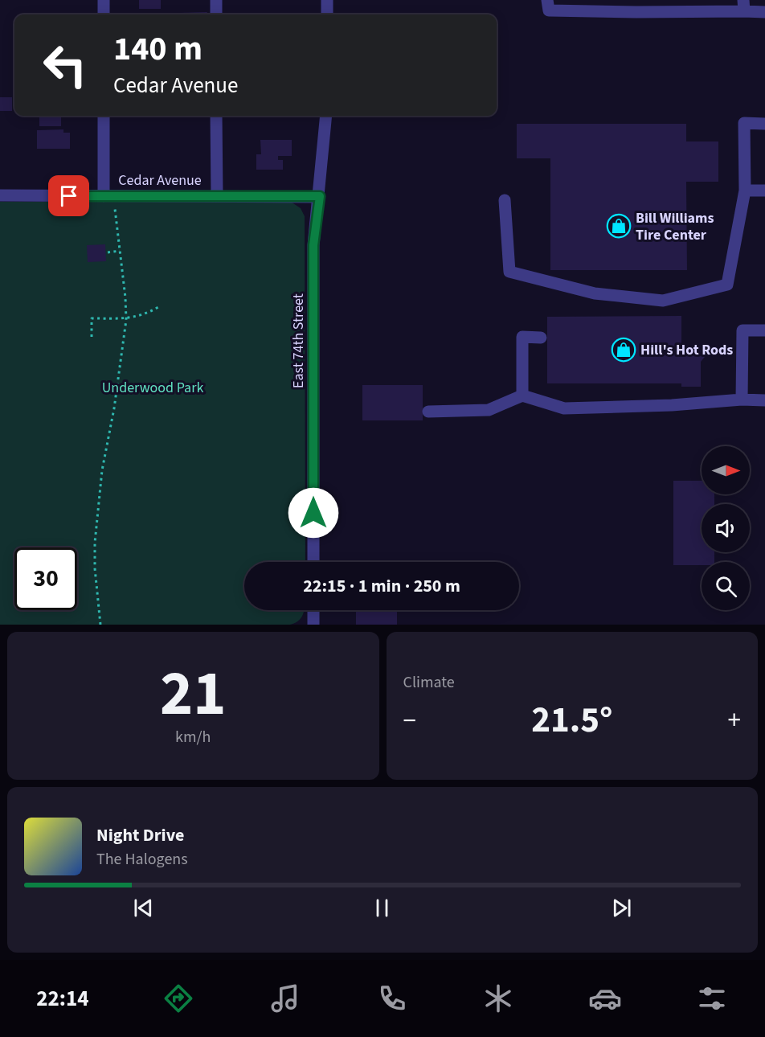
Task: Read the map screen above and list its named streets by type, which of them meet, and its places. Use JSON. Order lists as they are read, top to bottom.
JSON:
{
  "streets": {
    "street": ["Cedar Avenue", "East 74th Street"]
  },
  "crossings": [
    ["Cedar Avenue", "East 74th Street"]
  ],
  "parks": ["Underwood Park"],
  "places": {
    "shop": ["Bill Williams Tire Center", "Hill's Hot Rods"]
  },
  "north": "right",
  "page": {
    "turn": ["140 m", "Cedar Avenue"],
    "limit": "30",
    "trip": "22:15 · 1 min · 250 m",
    "tile": [
      ["21", "km/h"],
      "Climate"
    ],
    "heat": ["−", "21.5°", "+"],
    "song": ["Night Drive", "The Halogens"],
    "tabs": "22:14"
  }
}
